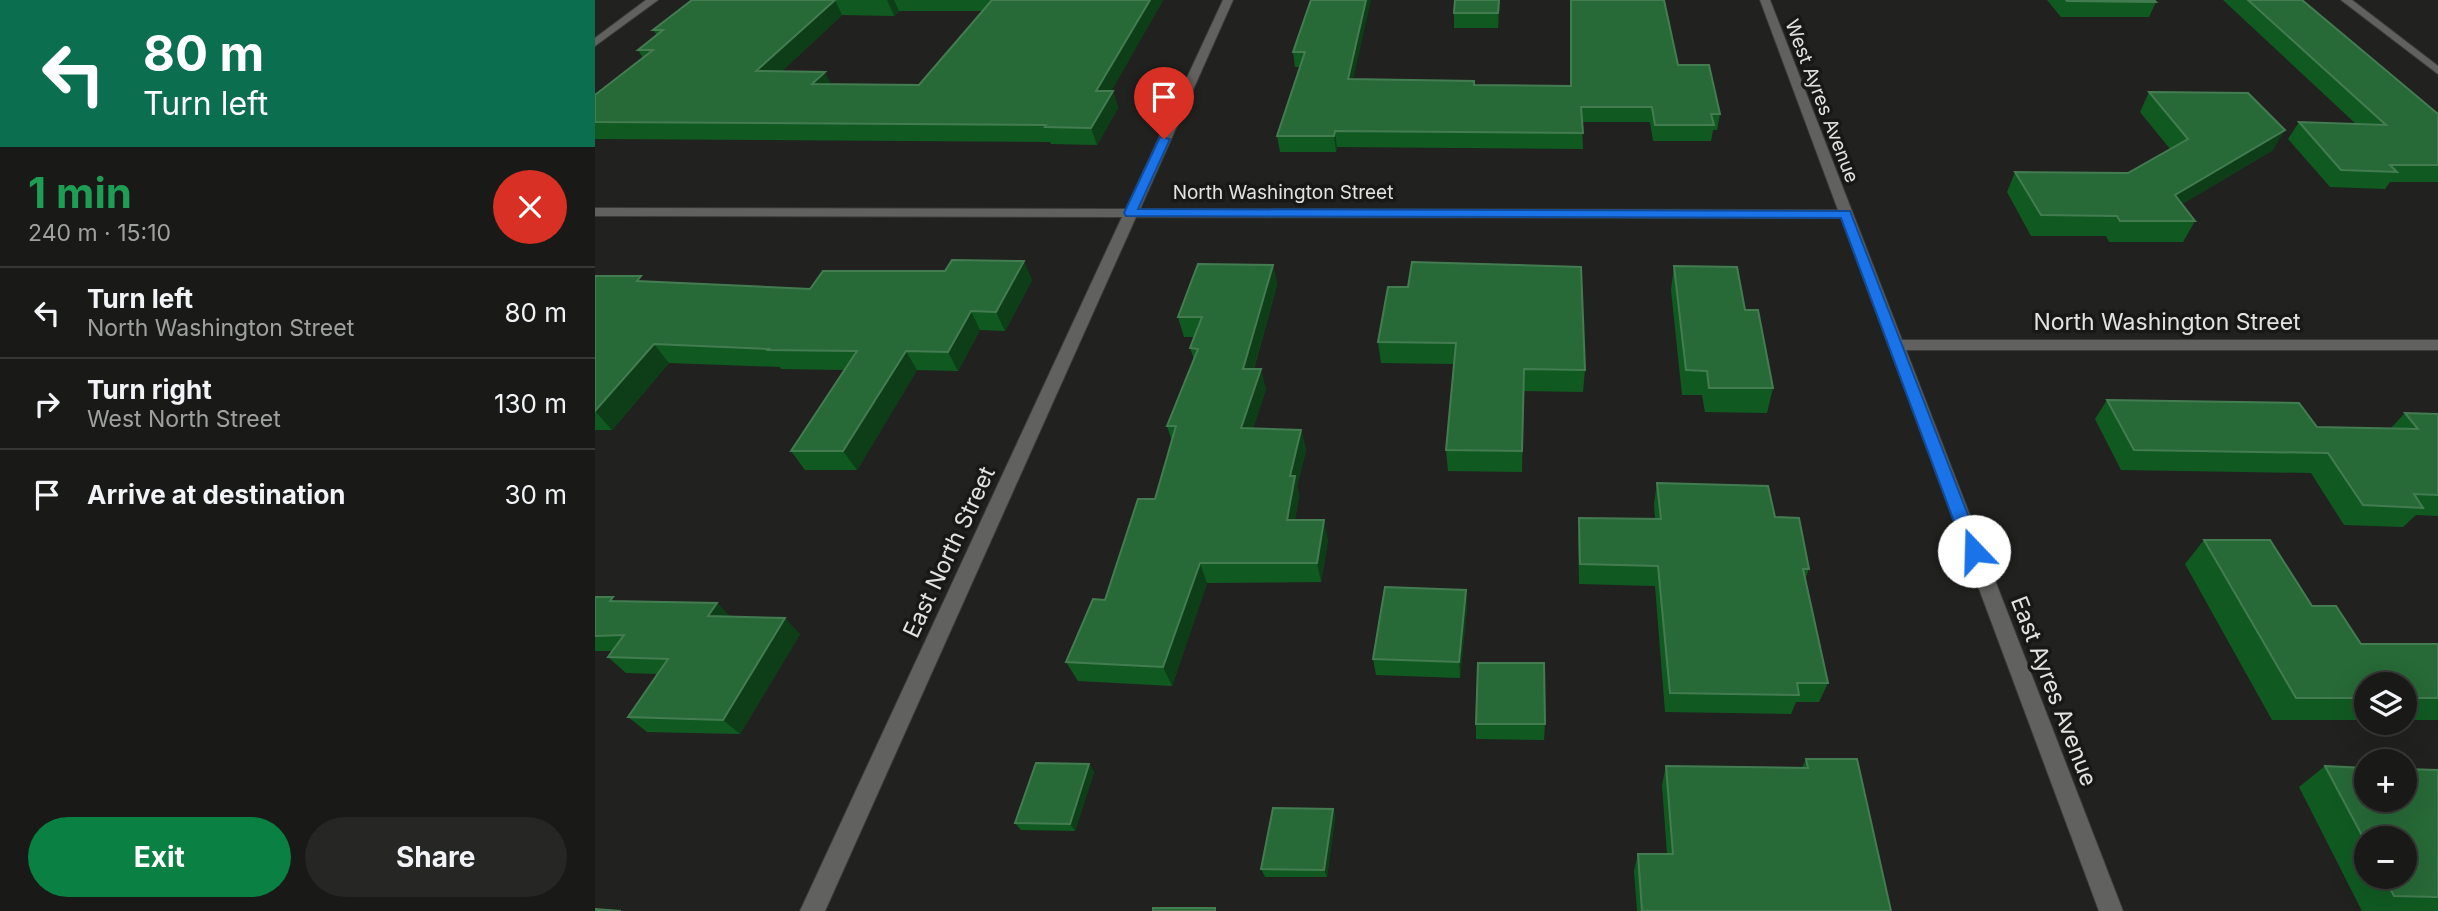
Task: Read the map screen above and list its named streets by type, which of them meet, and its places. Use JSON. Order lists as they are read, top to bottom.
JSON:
{
  "streets": {
    "street": [
      "West Ayres Avenue",
      "North Washington Street",
      "East North Street",
      "East Ayres Avenue"
    ]
  },
  "crossings": [
    ["West Ayres Avenue", "North Washington Street"],
    ["West Ayres Avenue", "East Ayres Avenue"],
    ["North Washington Street", "East North Street"],
    ["North Washington Street", "East Ayres Avenue"]
  ],
  "page": {
    "turn": ["80 m", "Turn left"],
    "heading": ["1 min", "240 m · 15:10"],
    "list": [
      {
        "name": "Turn left",
        "note": "North Washington Street",
        "value": "80 m"
      },
      {
        "name": "Turn right",
        "note": "West North Street",
        "value": "130 m"
      },
      {
        "name": "Arrive at destination",
        "value": "30 m"
      }
    ],
    "map_buttons": ["+", "−"],
    "buttons": ["Exit", "Share"]
  }
}
